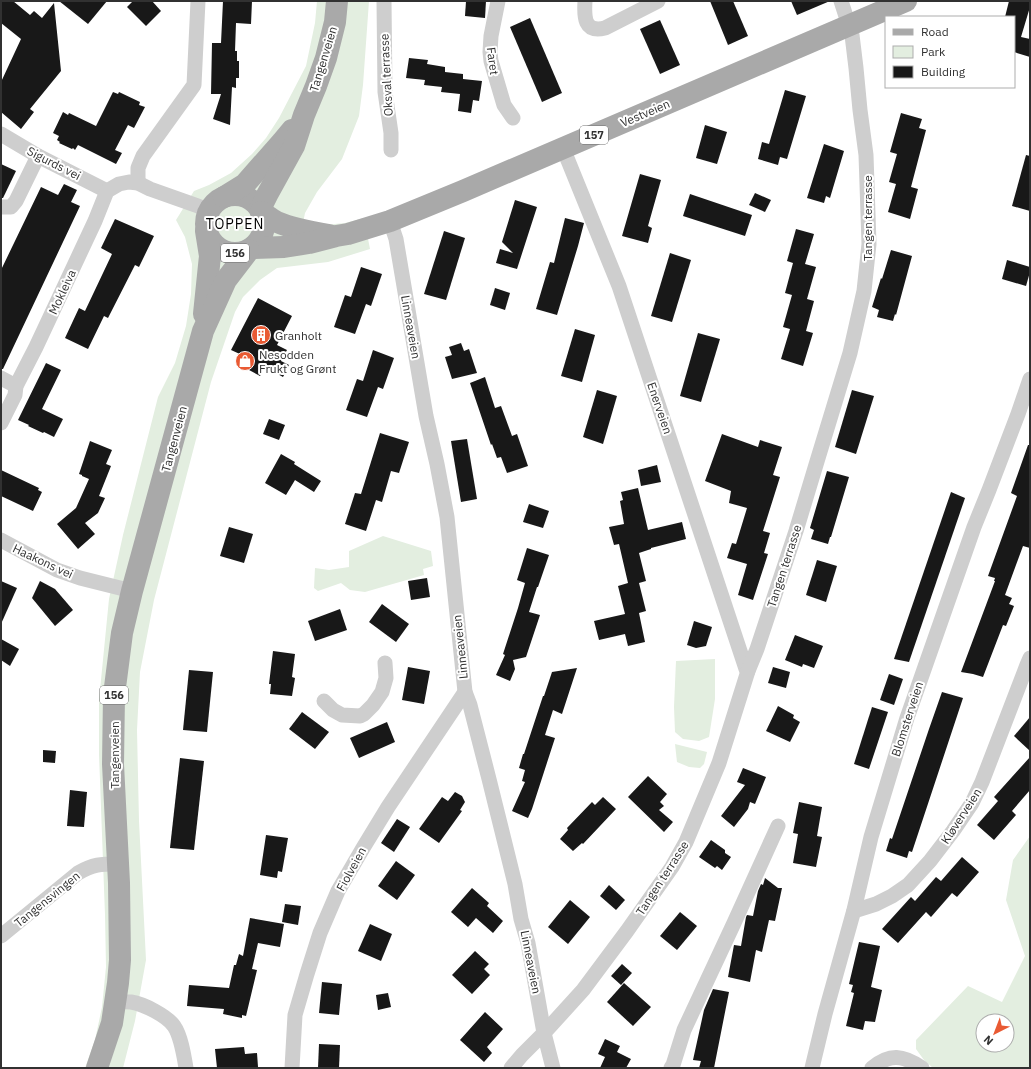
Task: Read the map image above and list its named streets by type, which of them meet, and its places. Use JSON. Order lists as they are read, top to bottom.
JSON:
{
  "streets": {
    "main road": [
      "Tangenveien",
      "Vestveien",
      "157",
      "156"
    ],
    "street": [
      "Faret",
      "Oksval terrasse",
      "Sigurds vei",
      "Tangen terrasse",
      "Mokleiva",
      "Linneaveien",
      "Enerveien",
      "Haakons vei",
      "Blomsterveien",
      "Kløverveien",
      "Fiolveien",
      "Tangensvingen"
    ]
  },
  "crossings": [
    ["Tangenveien", "Vestveien"],
    ["Tangenveien", "156"],
    ["Tangenveien", "Haakons vei"],
    ["Tangenveien", "Tangensvingen"],
    ["Vestveien", "Tangen terrasse"],
    ["Vestveien", "156"],
    ["Vestveien", "Linneaveien"],
    ["Vestveien", "Enerveien"],
    ["Sigurds vei", "Mokleiva"],
    ["Tangen terrasse", "Linneaveien"],
    ["Tangen terrasse", "Enerveien"],
    ["Linneaveien", "Fiolveien"],
    ["Blomsterveien", "Kløverveien"]
  ],
  "districts": ["TOPPEN"],
  "places": {
    "building": ["Granholt"],
    "shop": ["Nesodden Frukt og Grønt"]
  },
  "legend": ["Road", "Park", "Building"],
  "north": "bottom left"
}
